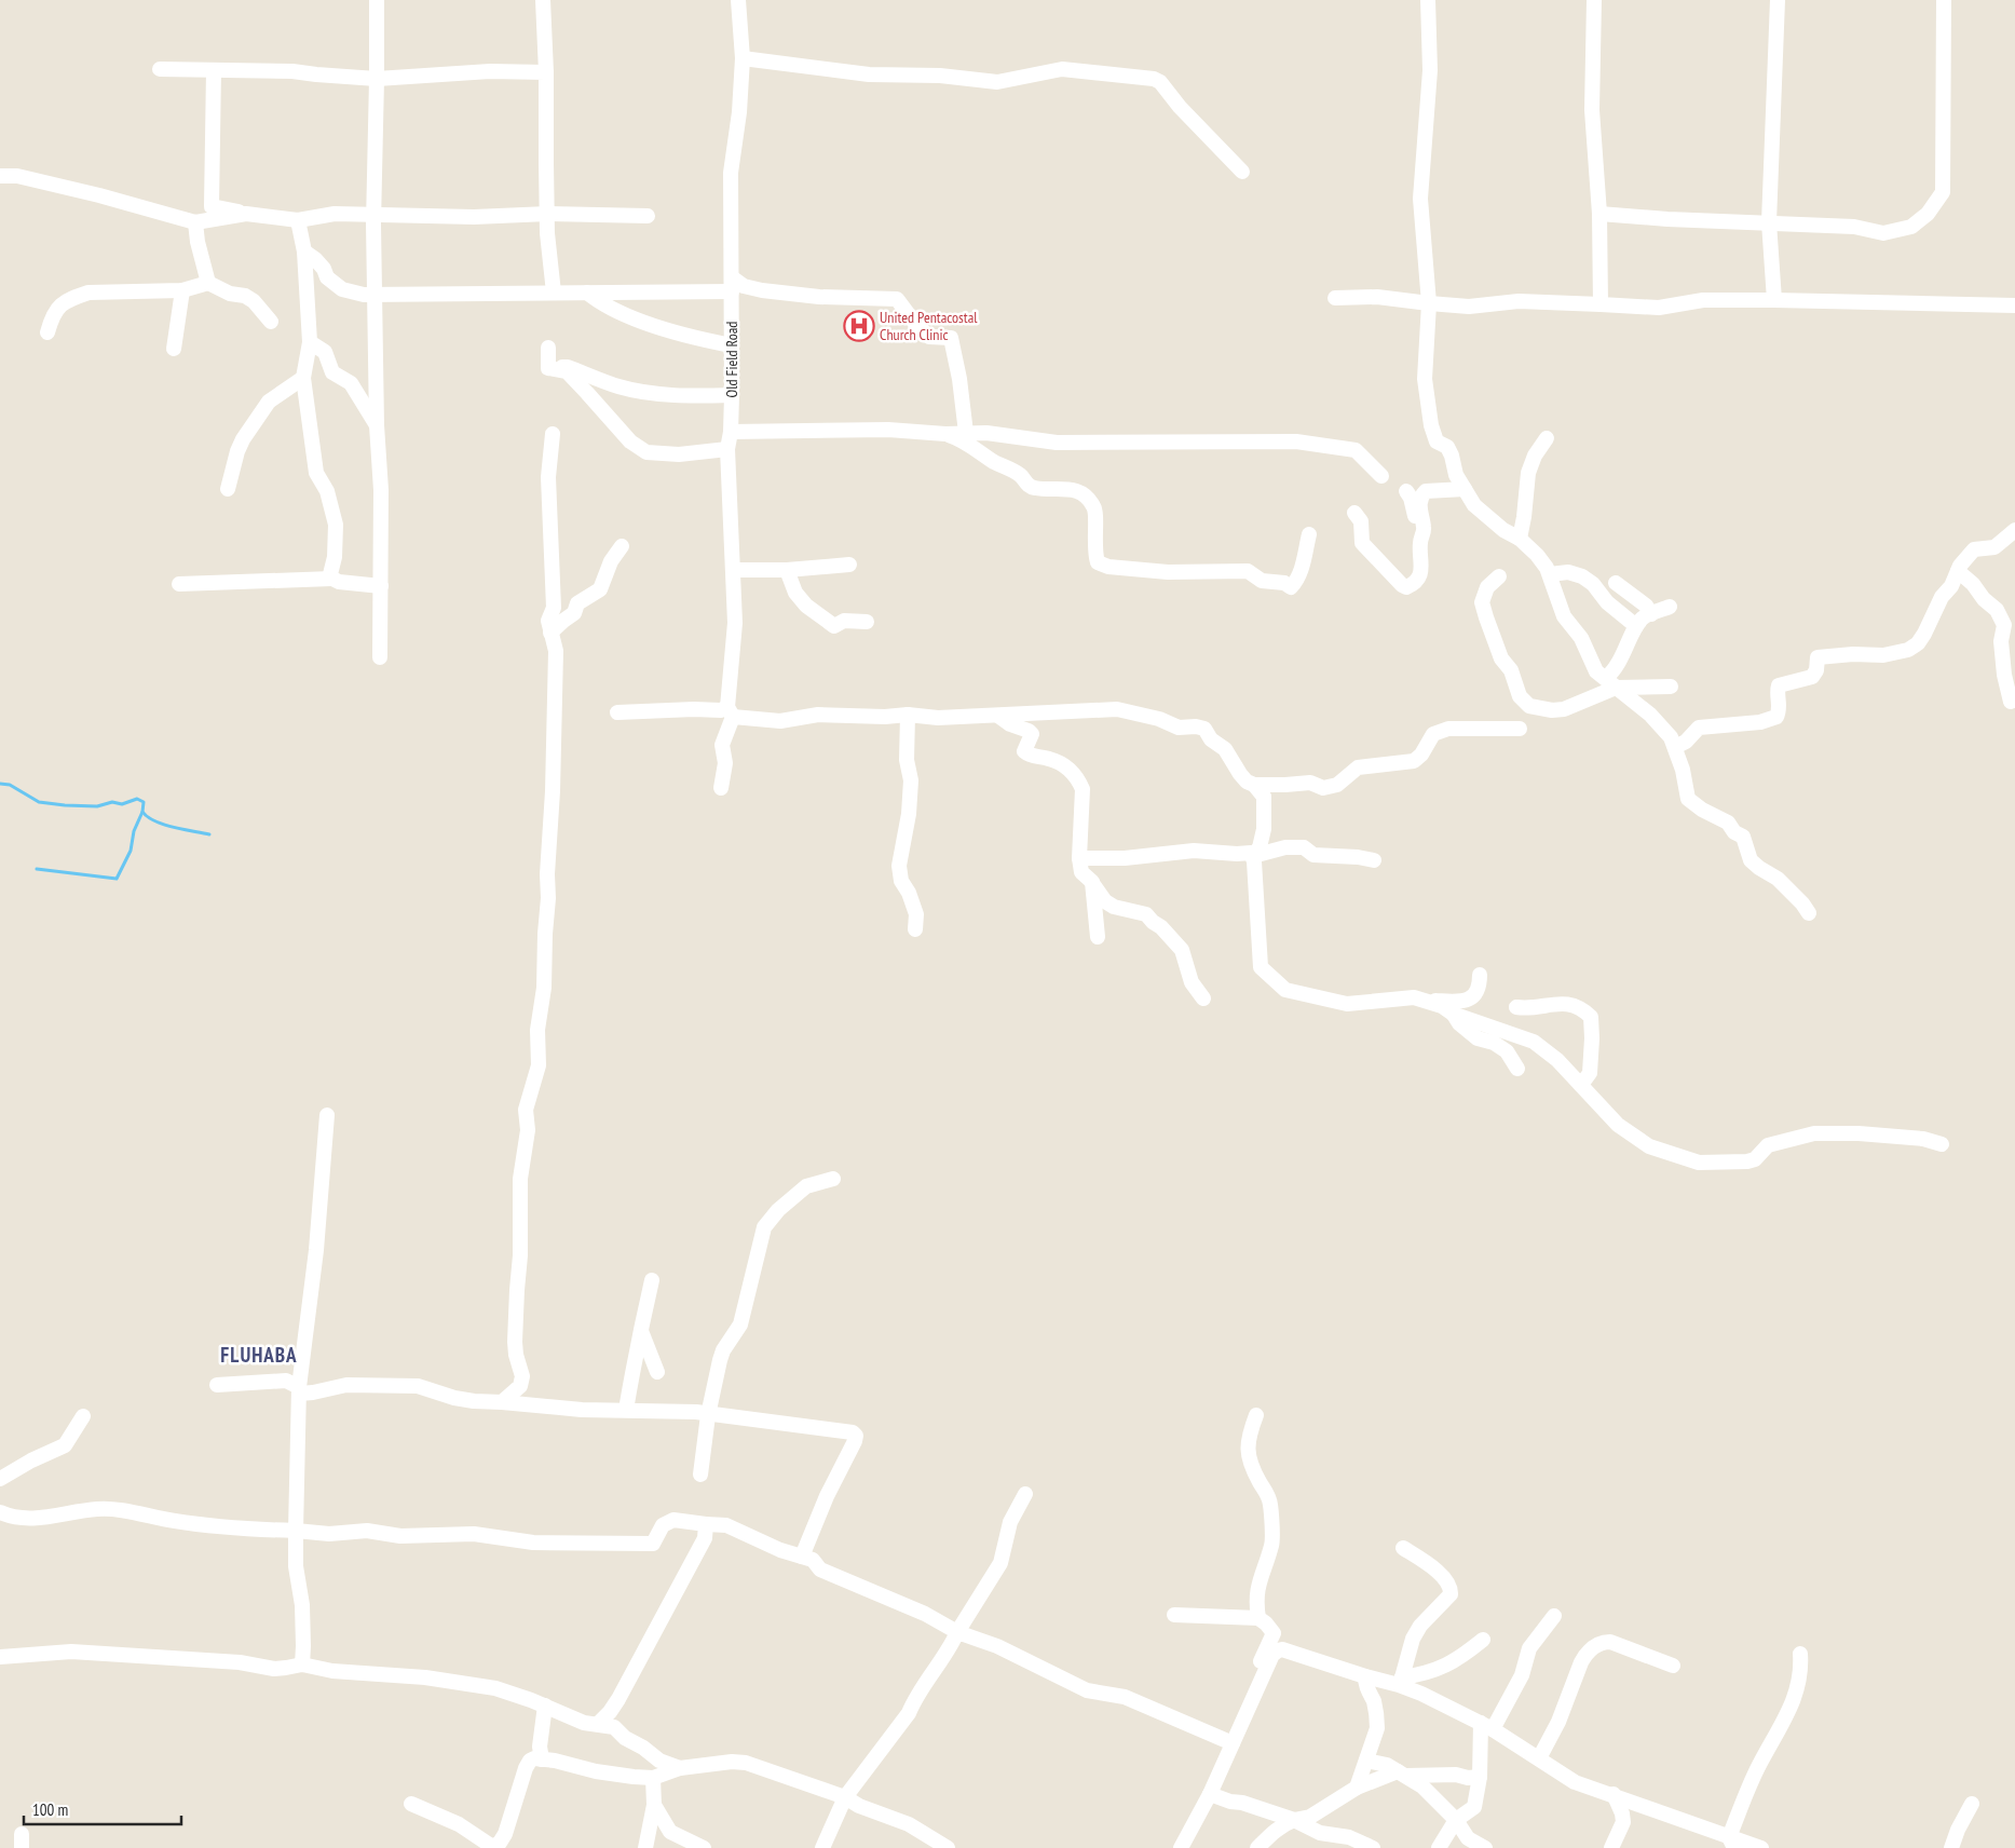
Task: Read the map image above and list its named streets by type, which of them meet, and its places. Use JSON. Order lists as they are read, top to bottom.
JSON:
{
  "streets": {
    "street": ["Old Field Road"]
  },
  "districts": ["FLUHABA"],
  "places": {
    "hospital": ["United Pentacostal Church Clinic"]
  },
  "scale_bar": "100 m"
}
